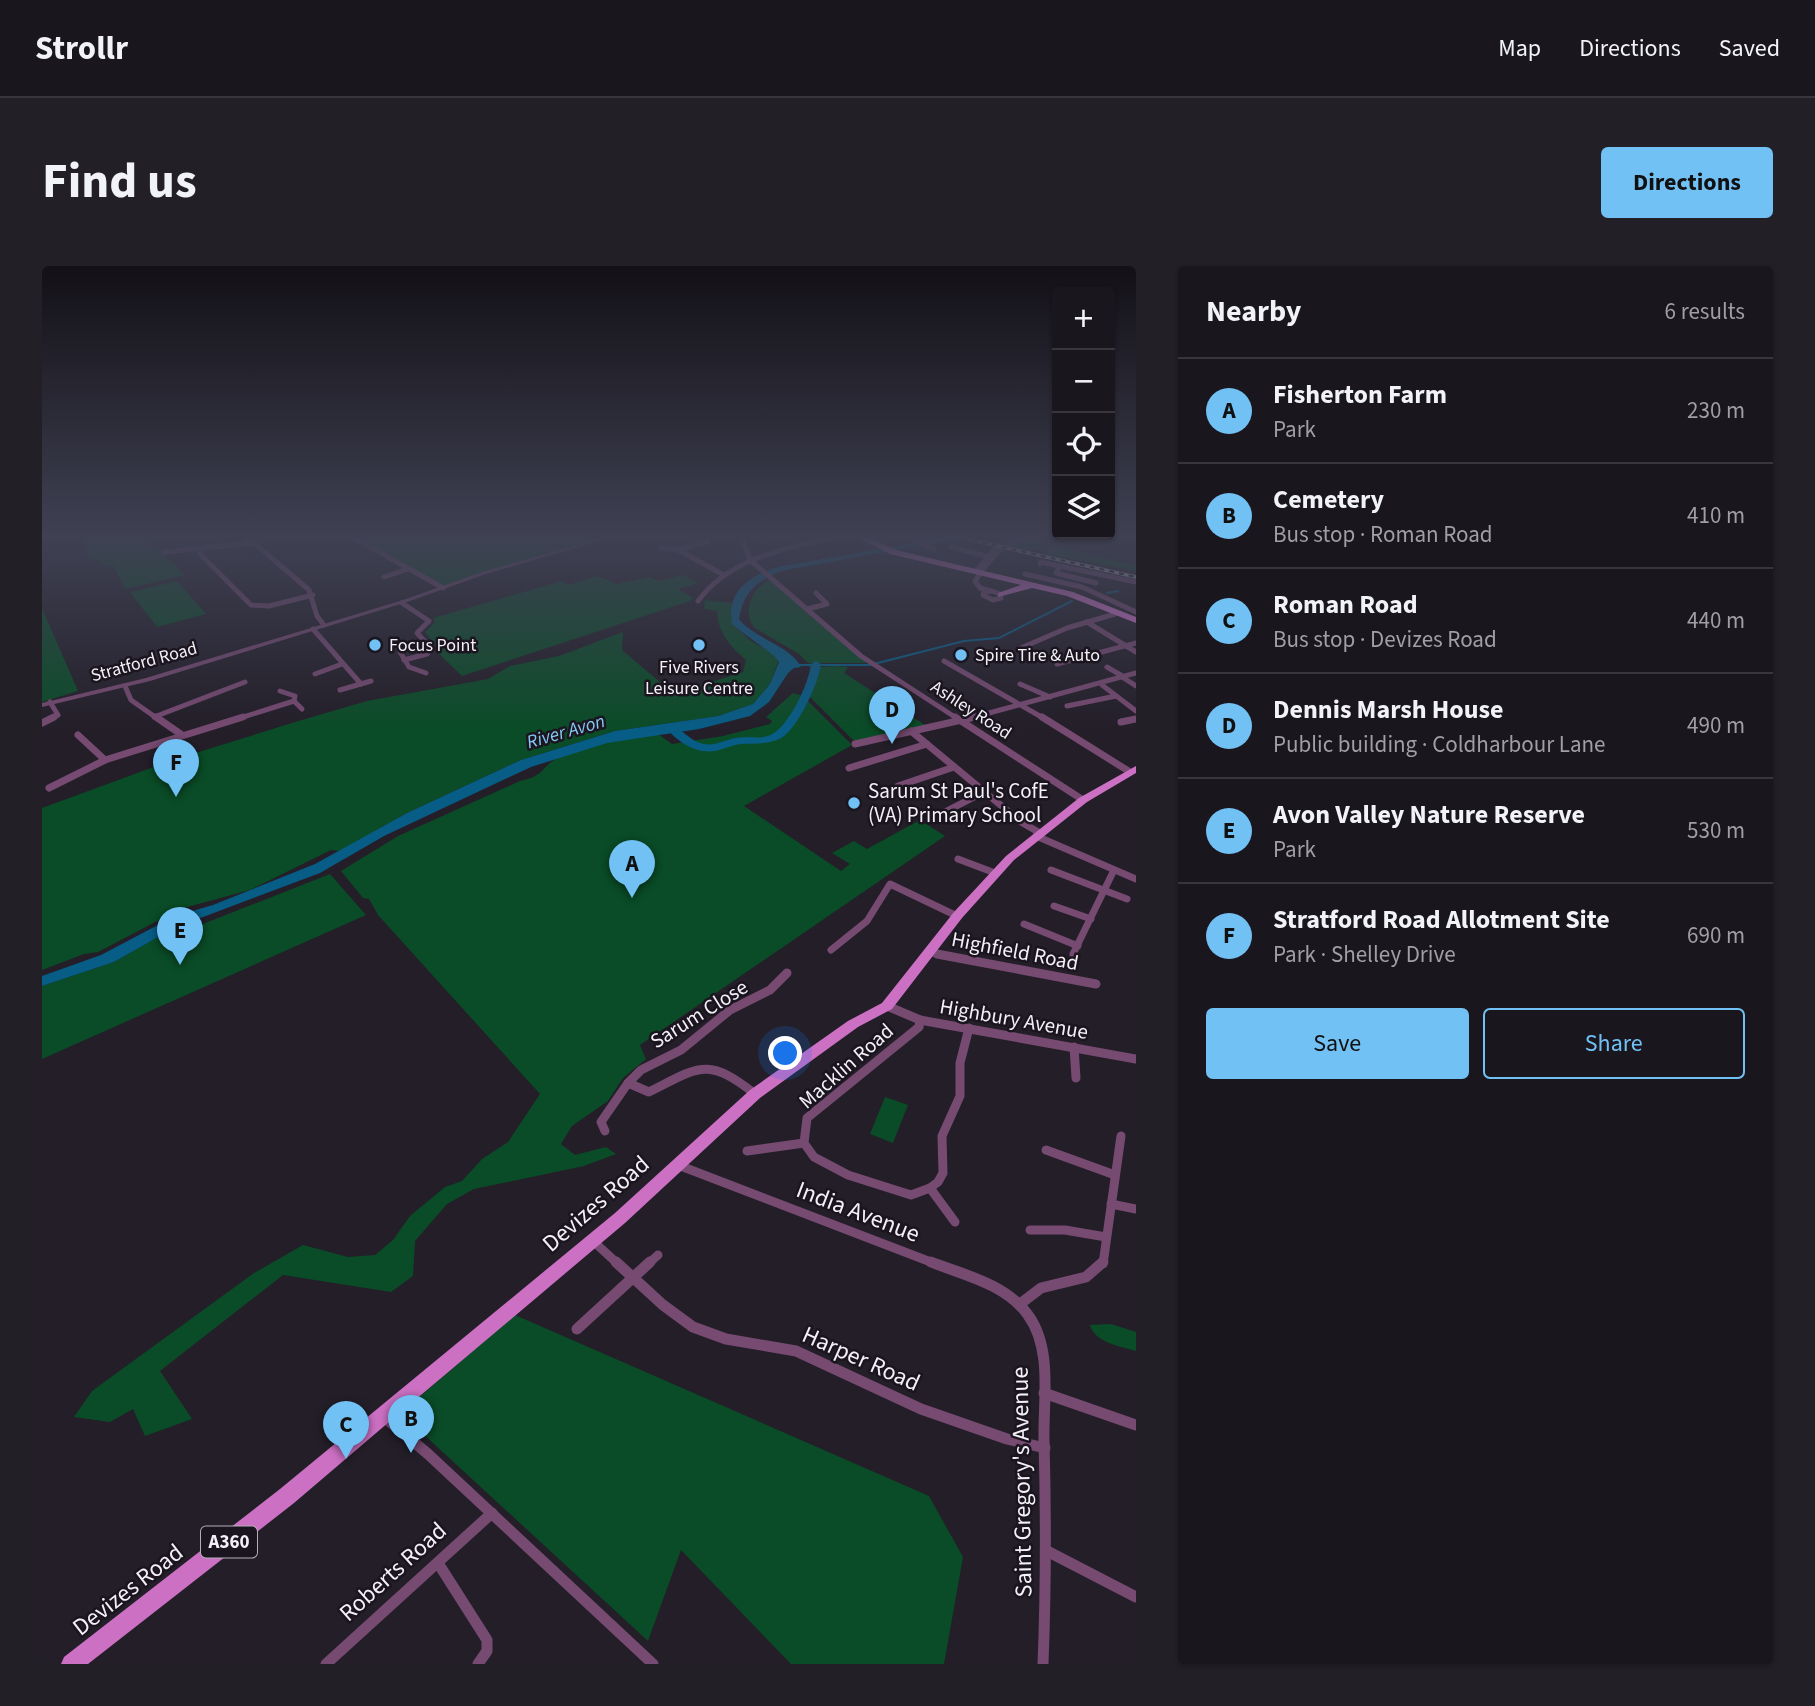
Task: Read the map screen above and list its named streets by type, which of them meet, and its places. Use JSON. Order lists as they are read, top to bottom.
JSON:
{
  "streets": {
    "main road": ["Devizes Road", "A360"],
    "street": [
      "Stratford Road",
      "Ashley Road",
      "Highfield Road",
      "Sarum Close",
      "Highbury Avenue",
      "Macklin Road",
      "India Avenue",
      "Harper Road",
      "Saint Gregory's Avenue",
      "Roberts Road"
    ]
  },
  "crossings": [
    ["Ashley Road", "Devizes Road"],
    ["Highfield Road", "Devizes Road"],
    ["Sarum Close", "Devizes Road"],
    ["Highbury Avenue", "Macklin Road"],
    ["Highbury Avenue", "Devizes Road"],
    ["Devizes Road", "India Avenue"],
    ["Devizes Road", "Harper Road"],
    ["India Avenue", "Saint Gregory's Avenue"],
    ["Harper Road", "Saint Gregory's Avenue"]
  ],
  "water": ["River Avon"],
  "places": [
    "Focus Point",
    "Five Rivers Leisure Centre",
    "Spire Tire & Auto",
    "Sarum St Paul's CofE (VA) Primary School"
  ],
  "page": {
    "header": "Strollr",
    "nav": ["Map", "Directions", "Saved"],
    "title": "Find us",
    "buttons": [
      "Directions",
      ["Save", "Share"]
    ],
    "heading": ["Nearby", "6 results"],
    "map_buttons": ["+", "−"],
    "list": [
      {
        "mark": "A",
        "name": "Fisherton Farm",
        "note": "Park",
        "value": "230 m"
      },
      {
        "mark": "B",
        "name": "Cemetery",
        "note": "Bus stop · Roman Road",
        "value": "410 m"
      },
      {
        "mark": "C",
        "name": "Roman Road",
        "note": "Bus stop · Devizes Road",
        "value": "440 m"
      },
      {
        "mark": "D",
        "name": "Dennis Marsh House",
        "note": "Public building · Coldharbour Lane",
        "value": "490 m"
      },
      {
        "mark": "E",
        "name": "Avon Valley Nature Reserve",
        "note": "Park",
        "value": "530 m"
      },
      {
        "mark": "F",
        "name": "Stratford Road Allotment Site",
        "note": "Park · Shelley Drive",
        "value": "690 m"
      }
    ],
    "pins": [
      "D",
      "F",
      "A",
      "E",
      "B",
      "C"
    ]
  }
}
